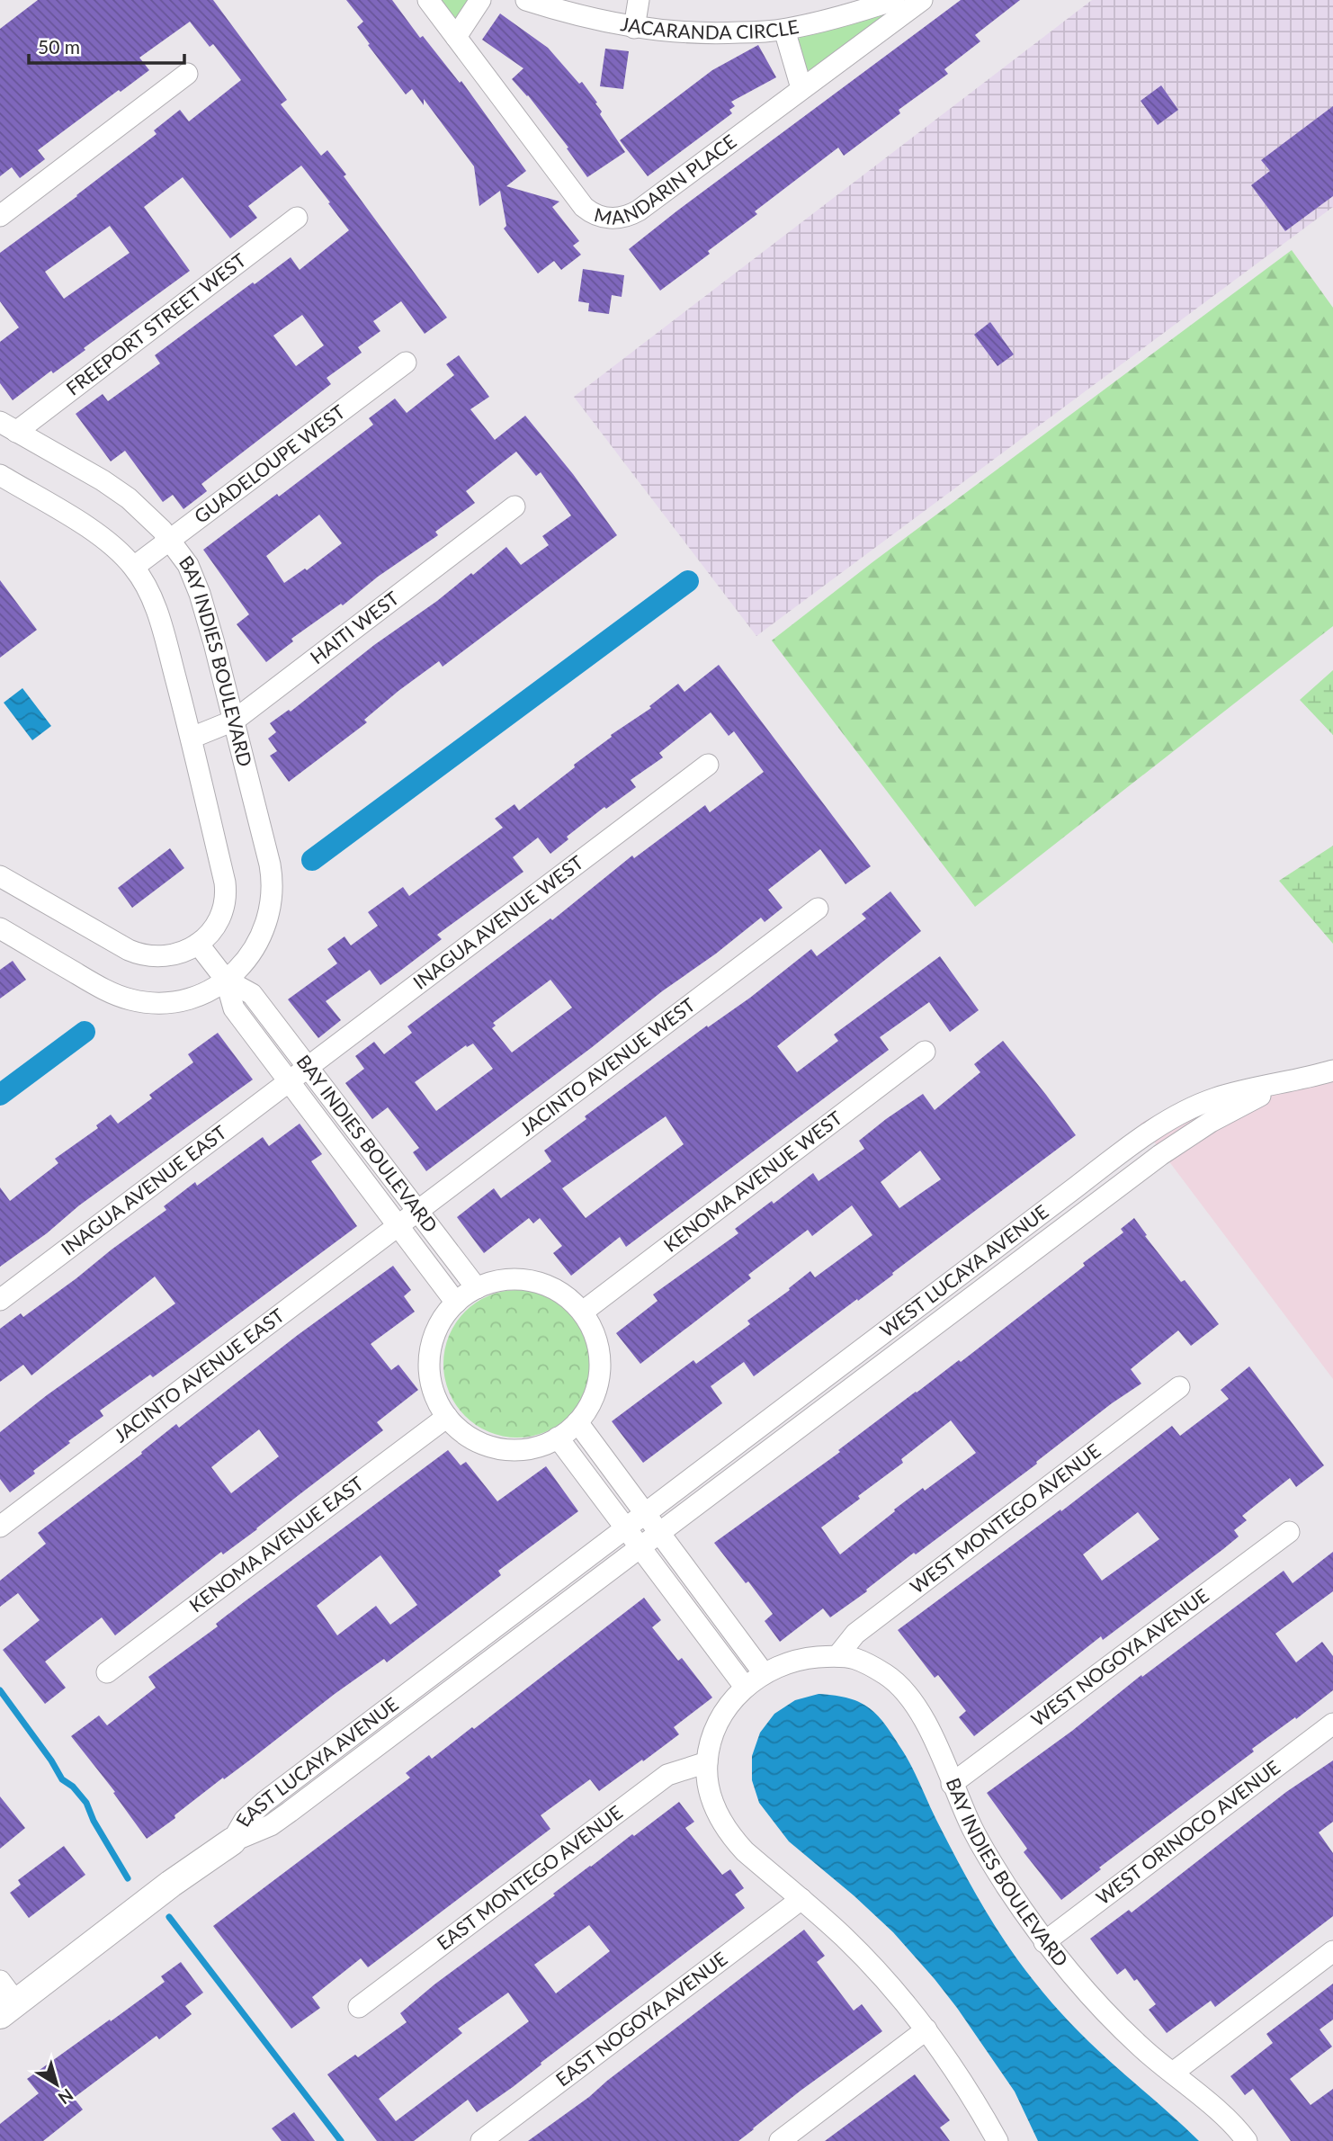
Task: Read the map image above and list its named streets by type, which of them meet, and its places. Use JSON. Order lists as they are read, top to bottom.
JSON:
{
  "streets": {
    "street": [
      "JACARANDA CIRCLE",
      "MANDARIN PLACE",
      "FREEPORT STREET WEST",
      "GUADELOUPE WEST",
      "HAITI WEST",
      "BAY INDIES BOULEVARD",
      "INAGUA AVENUE WEST",
      "JACINTO AVENUE WEST",
      "KENOMA AVENUE WEST",
      "INAGUA AVENUE EAST",
      "WEST LUCAYA AVENUE",
      "JACINTO AVENUE EAST",
      "WEST MONTEGO AVENUE",
      "KENOMA AVENUE EAST",
      "WEST NOGOYA AVENUE",
      "EAST LUCAYA AVENUE",
      "WEST ORINOCO AVENUE",
      "EAST MONTEGO AVENUE",
      "EAST NOGOYA AVENUE"
    ]
  },
  "crossings": [
    ["FREEPORT STREET WEST", "BAY INDIES BOULEVARD"],
    ["GUADELOUPE WEST", "BAY INDIES BOULEVARD"],
    ["HAITI WEST", "BAY INDIES BOULEVARD"],
    ["BAY INDIES BOULEVARD", "INAGUA AVENUE WEST"],
    ["BAY INDIES BOULEVARD", "JACINTO AVENUE WEST"],
    ["BAY INDIES BOULEVARD", "KENOMA AVENUE WEST"],
    ["BAY INDIES BOULEVARD", "INAGUA AVENUE EAST"],
    ["BAY INDIES BOULEVARD", "JACINTO AVENUE EAST"],
    ["BAY INDIES BOULEVARD", "WEST MONTEGO AVENUE"],
    ["BAY INDIES BOULEVARD", "KENOMA AVENUE EAST"],
    ["BAY INDIES BOULEVARD", "WEST NOGOYA AVENUE"],
    ["BAY INDIES BOULEVARD", "WEST ORINOCO AVENUE"],
    ["BAY INDIES BOULEVARD", "EAST MONTEGO AVENUE"],
    ["BAY INDIES BOULEVARD", "EAST NOGOYA AVENUE"],
    ["INAGUA AVENUE WEST", "INAGUA AVENUE EAST"],
    ["JACINTO AVENUE WEST", "JACINTO AVENUE EAST"],
    ["KENOMA AVENUE WEST", "KENOMA AVENUE EAST"],
    ["WEST LUCAYA AVENUE", "EAST LUCAYA AVENUE"]
  ],
  "scale_bar": "50 m",
  "north": "bottom right"
}
